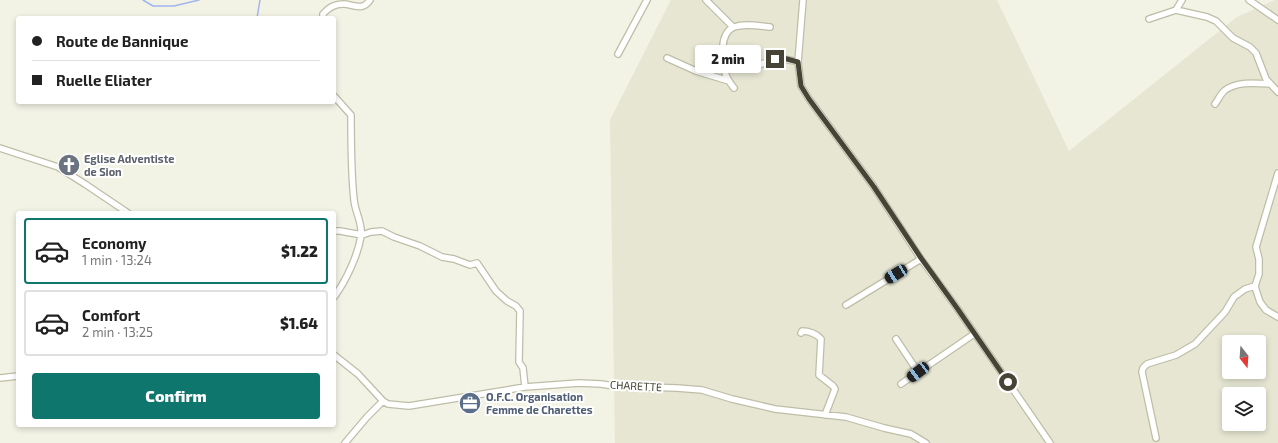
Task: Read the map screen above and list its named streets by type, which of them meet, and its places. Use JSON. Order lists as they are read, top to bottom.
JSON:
{
  "streets": {
    "street": ["CHARETTE"]
  },
  "places": {
    "church": ["Eglise Adventiste de Sion"],
    "office": ["O.F.C. Organisation Femme de Charettes"]
  },
  "north": "bottom",
  "page": {
    "banner": ["Route de Bannique", "Ruelle Eliater"],
    "bubble": "2 min",
    "list": [
      {
        "name": "Economy",
        "note": "1 min · 13:24",
        "value": "$1.22"
      },
      {
        "name": "Comfort",
        "note": "2 min · 13:25",
        "value": "$1.64"
      }
    ],
    "buttons": "Confirm"
  }
}
